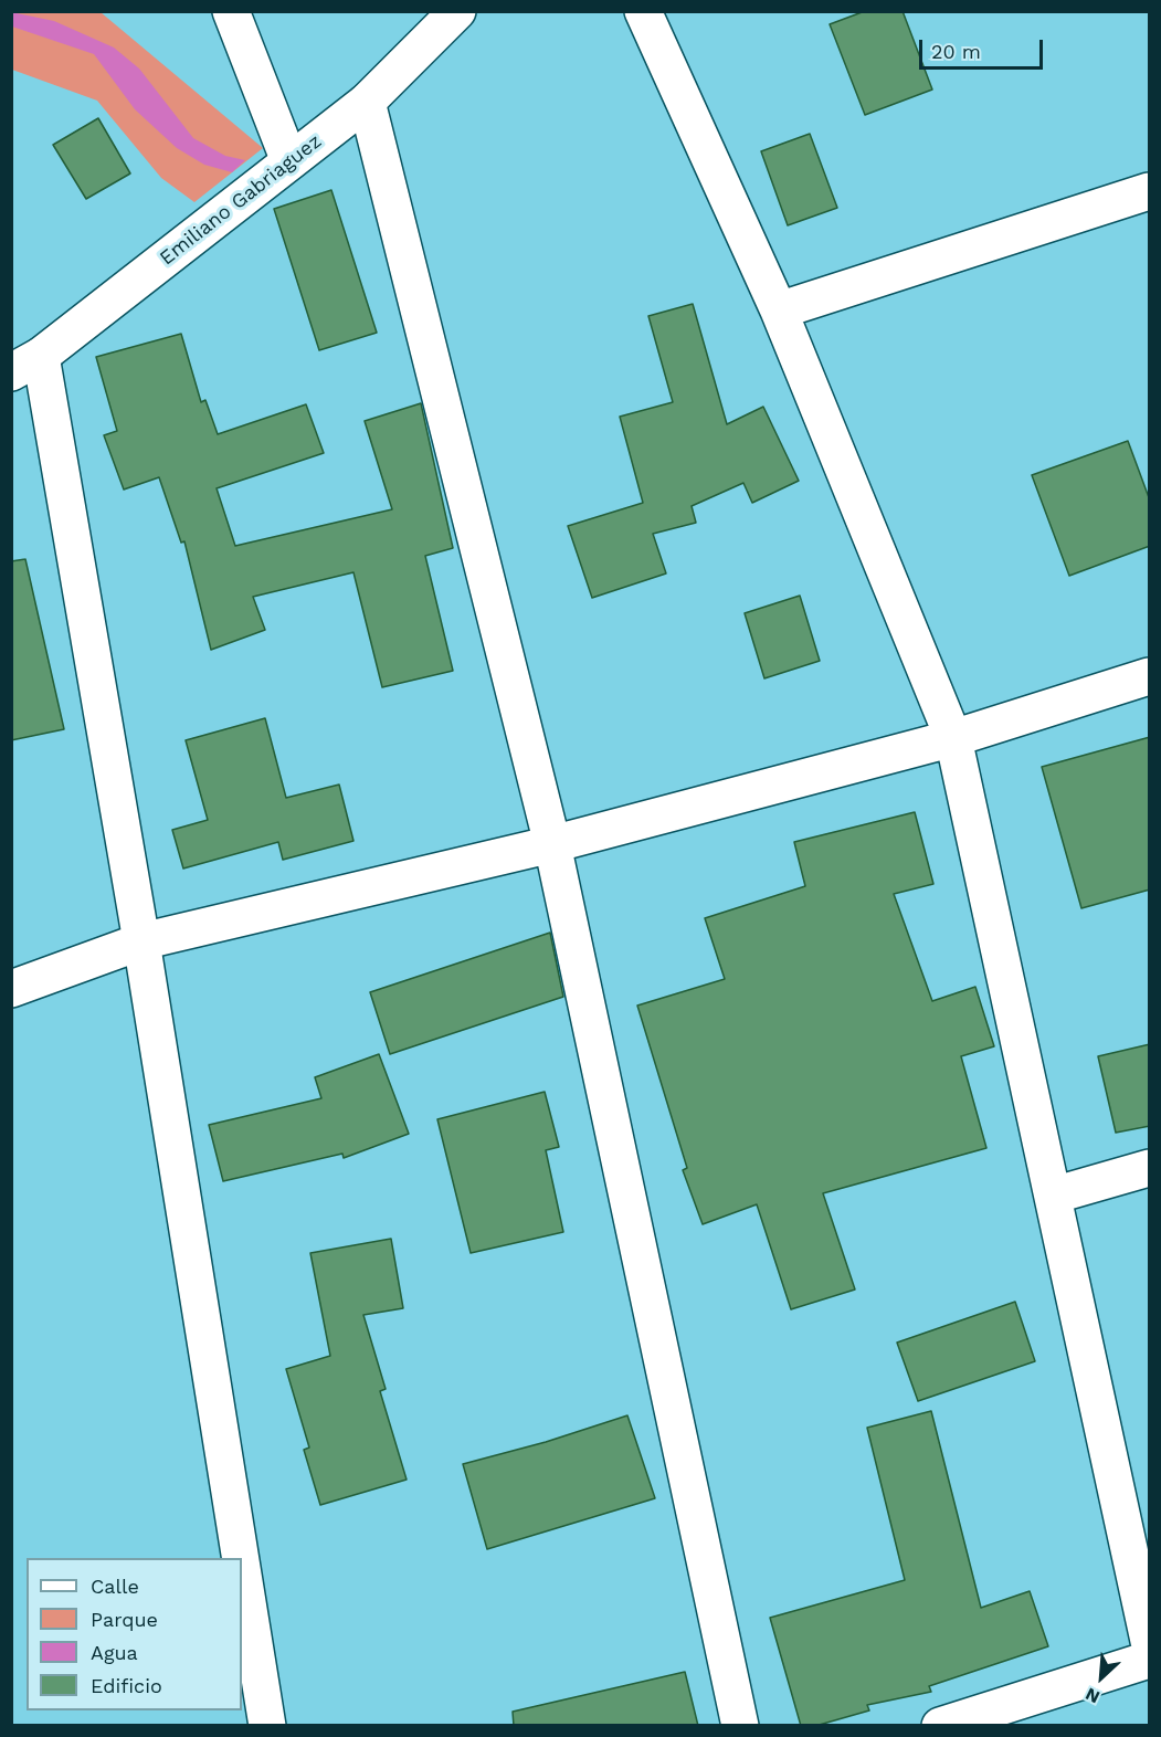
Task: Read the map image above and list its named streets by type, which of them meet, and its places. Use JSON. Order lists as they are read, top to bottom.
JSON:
{
  "streets": {
    "street": ["Emiliano Gabriaguez"]
  },
  "legend": [
    "Calle",
    "Parque",
    "Agua",
    "Edificio"
  ],
  "scale_bar": "20 m",
  "north": "bottom left"
}
